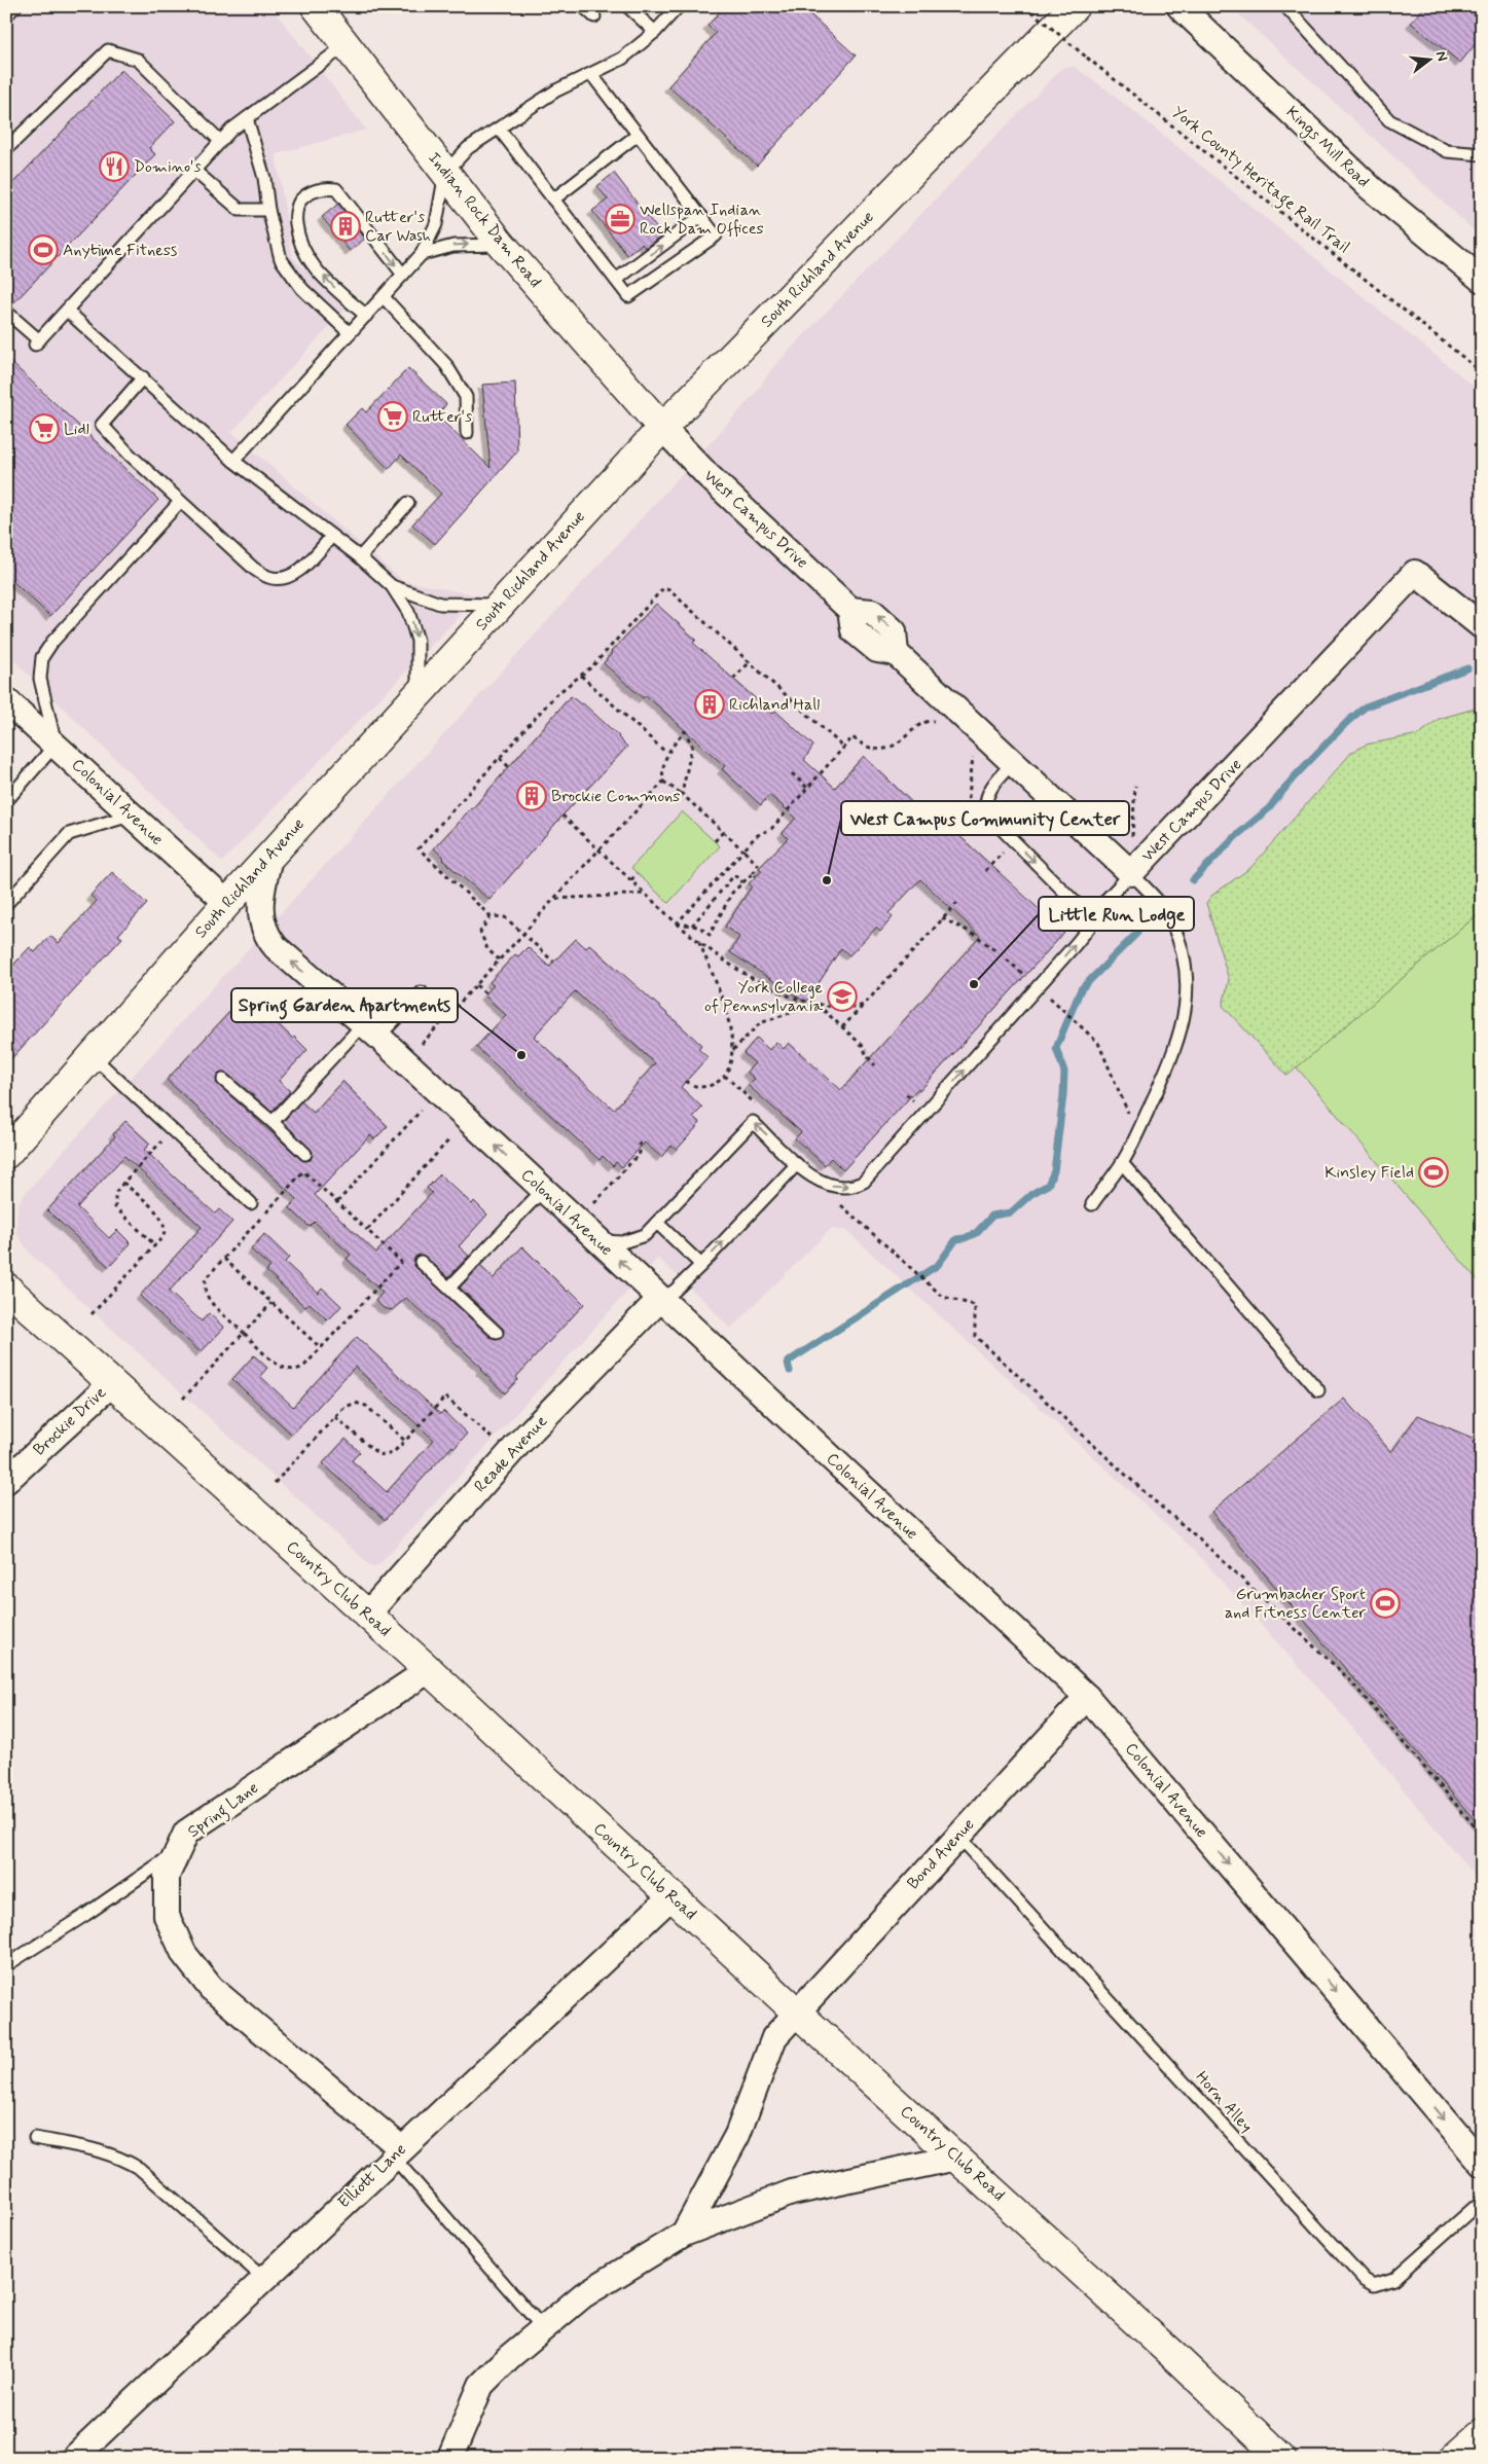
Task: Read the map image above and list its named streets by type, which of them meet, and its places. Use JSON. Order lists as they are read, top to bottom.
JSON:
{
  "streets": {
    "main road": ["Indian Rock Dam Road", "South Richland Avenue", "Country Club Road"],
    "street": [
      "Kings Mill Road",
      "West Campus Drive",
      "Colonial Avenue",
      "Brockie Drive",
      "Reade Avenue",
      "Spring Lane",
      "Bond Avenue",
      "Elliott Lane"
    ],
    "lane": ["Horn Alley"],
    "path": ["York County Heritage Rail Trail"]
  },
  "crossings": [
    ["Indian Rock Dam Road", "South Richland Avenue"],
    ["Indian Rock Dam Road", "West Campus Drive"],
    ["South Richland Avenue", "West Campus Drive"],
    ["South Richland Avenue", "Colonial Avenue"],
    ["Colonial Avenue", "Reade Avenue"],
    ["Colonial Avenue", "Bond Avenue"],
    ["Brockie Drive", "Country Club Road"],
    ["Reade Avenue", "Country Club Road"],
    ["Country Club Road", "Spring Lane"],
    ["Country Club Road", "Bond Avenue"],
    ["Country Club Road", "Elliott Lane"],
    ["Spring Lane", "Elliott Lane"],
    ["Bond Avenue", "Horn Alley"]
  ],
  "places": {
    "restaurant": ["Domino's"],
    "office": ["Wellspan Indian Rock Dam Offices"],
    "building": ["Rutter's Car Wash", "Richland Hall", "Brockie Commons"],
    "sports": ["Anytime Fitness", "Kinsley Field", "Grumbacher Sport and Fitness Center"],
    "supermarket": ["Rutter's", "Lidl"],
    "other": ["West Campus Community Center", "Little Run Lodge", "Spring Garden Apartments"],
    "school or university": ["York College of Pennsylvania"]
  },
  "north": "right"
}
